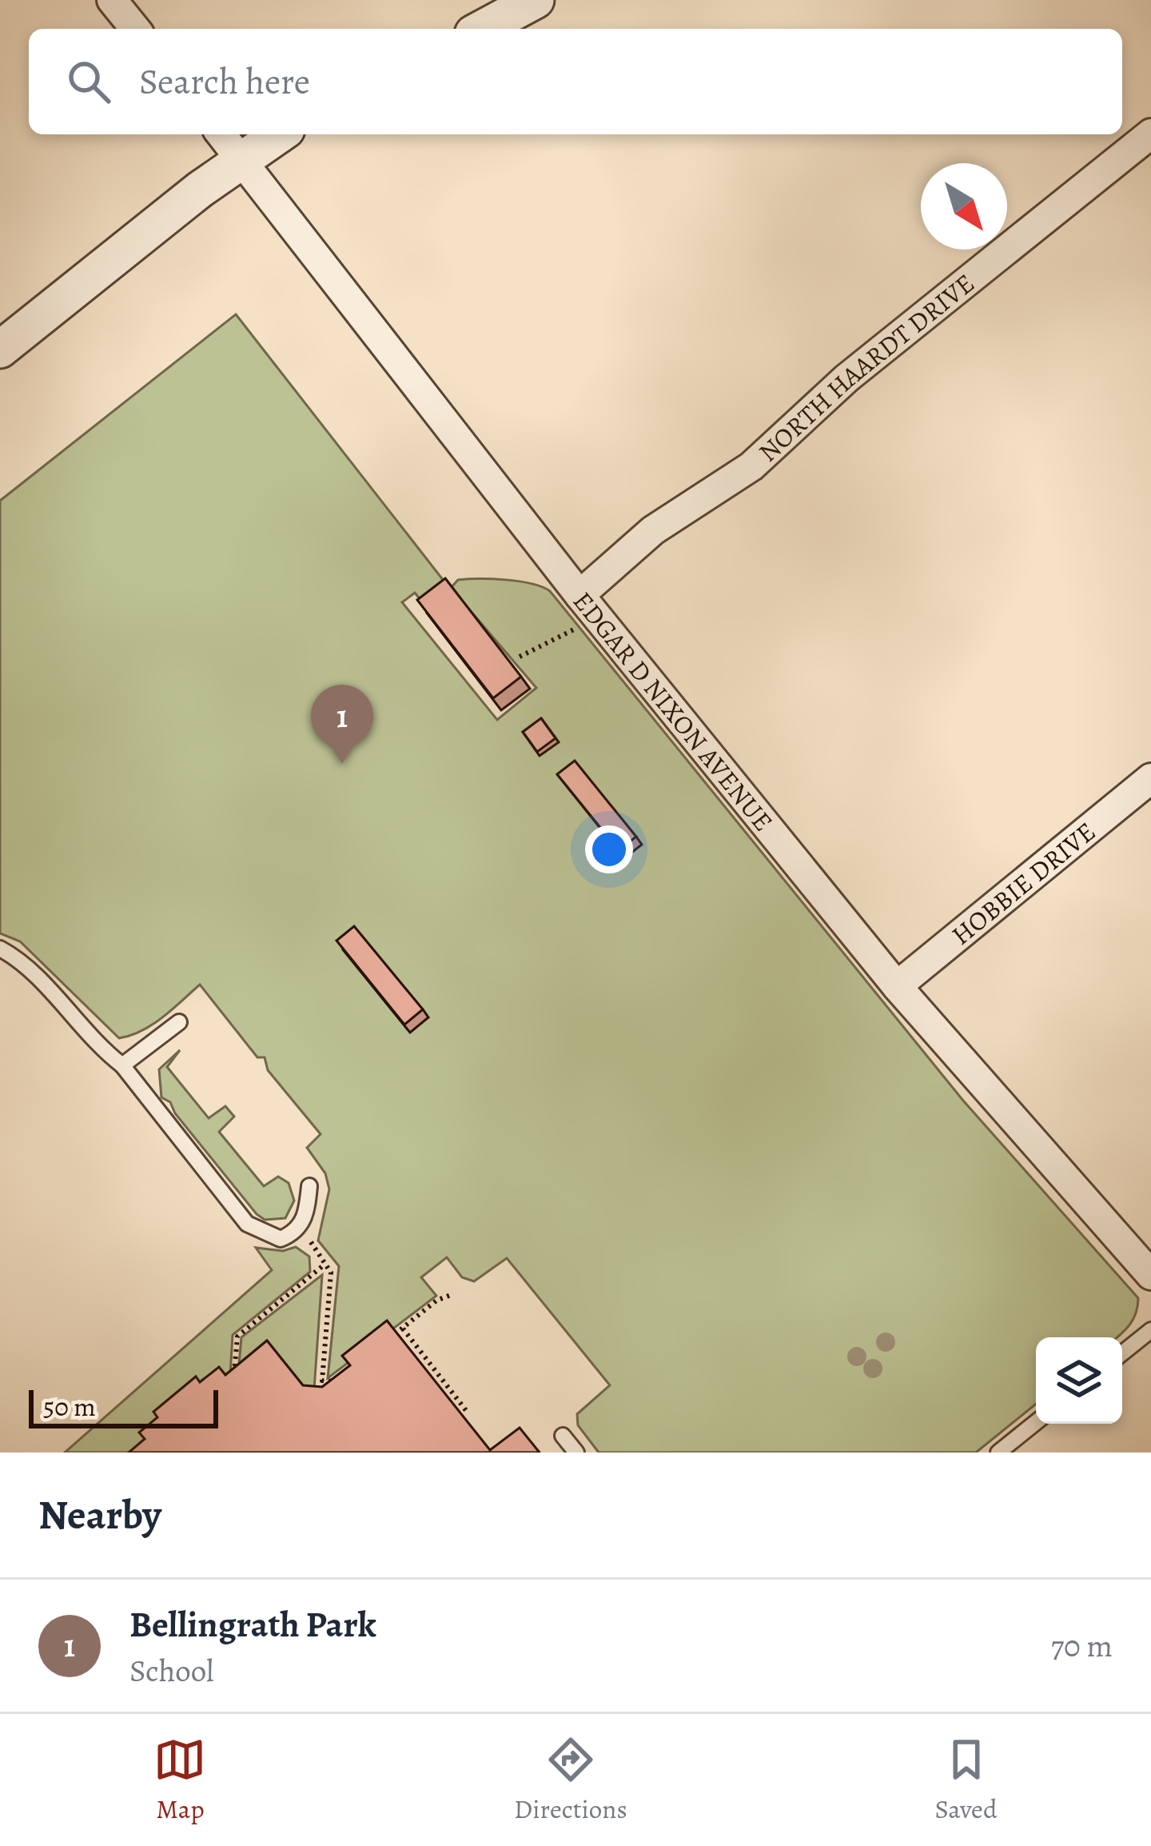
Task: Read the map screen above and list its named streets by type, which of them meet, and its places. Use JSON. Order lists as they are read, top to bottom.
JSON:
{
  "streets": {
    "street": ["NORTH HAARDT DRIVE", "EDGAR D NIXON AVENUE", "HOBBIE DRIVE"]
  },
  "crossings": [
    ["NORTH HAARDT DRIVE", "EDGAR D NIXON AVENUE"],
    ["EDGAR D NIXON AVENUE", "HOBBIE DRIVE"]
  ],
  "scale_bar": "50 m",
  "north": "bottom right",
  "page": {
    "search": "Search here",
    "pins": "1",
    "scale": "50 m",
    "heading": "Nearby",
    "list": [
      {
        "mark": "1",
        "name": "Bellingrath Park",
        "note": "School",
        "value": "70 m"
      }
    ],
    "nav": ["Map", "Directions", "Saved"]
  }
}
